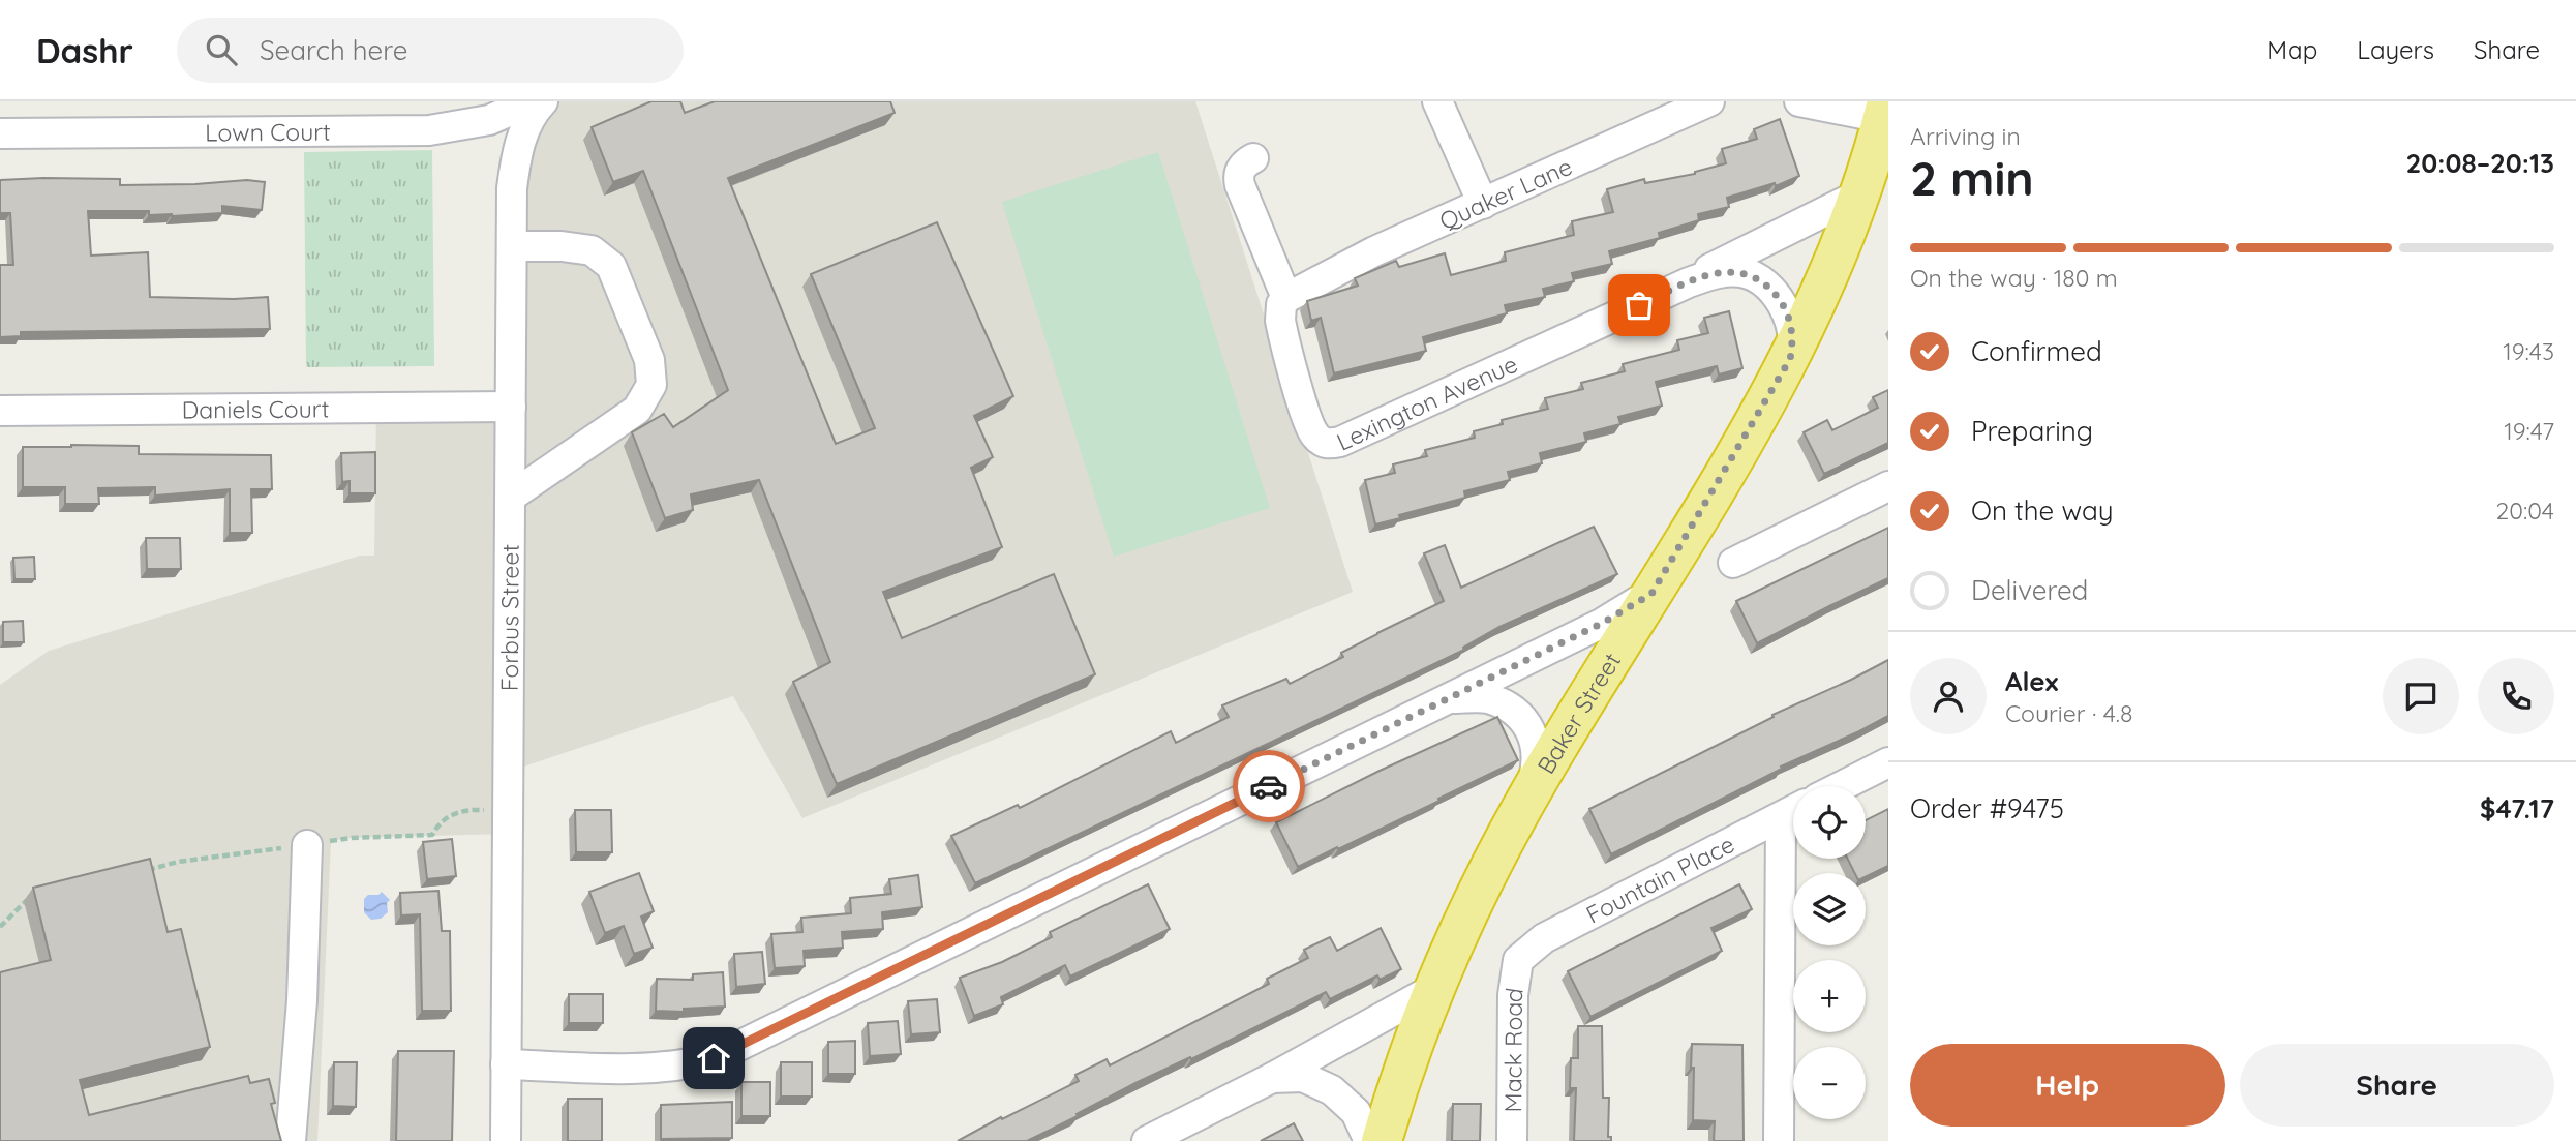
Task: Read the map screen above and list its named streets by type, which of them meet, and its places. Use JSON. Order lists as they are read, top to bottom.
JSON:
{
  "streets": {
    "highway": ["Baker Street"],
    "street": [
      "Lown Court",
      "Quaker Lane",
      "Lexington Avenue",
      "Daniels Court",
      "Forbus Street",
      "Fountain Place",
      "Mack Road"
    ]
  },
  "crossings": [
    ["Quaker Lane", "Lexington Avenue"],
    ["Lexington Avenue", "Baker Street"],
    ["Daniels Court", "Forbus Street"],
    ["Fountain Place", "Mack Road"]
  ],
  "page": {
    "header": "Dashr",
    "search": "Search here",
    "nav": ["Map", "Layers", "Share"],
    "heading": ["2 min", "Arriving in", "20:08–20:13"],
    "panel": [
      "Alex",
      "Courier · 4.8",
      "Order #9475",
      "$47.17"
    ],
    "bar": "On the way · 180 m",
    "list": [
      ["Confirmed", "19:43"],
      ["Preparing", "19:47"],
      ["On the way", "20:04"],
      "Delivered"
    ],
    "map_buttons": ["+", "−"],
    "buttons": ["Help", "Share"]
  }
}
